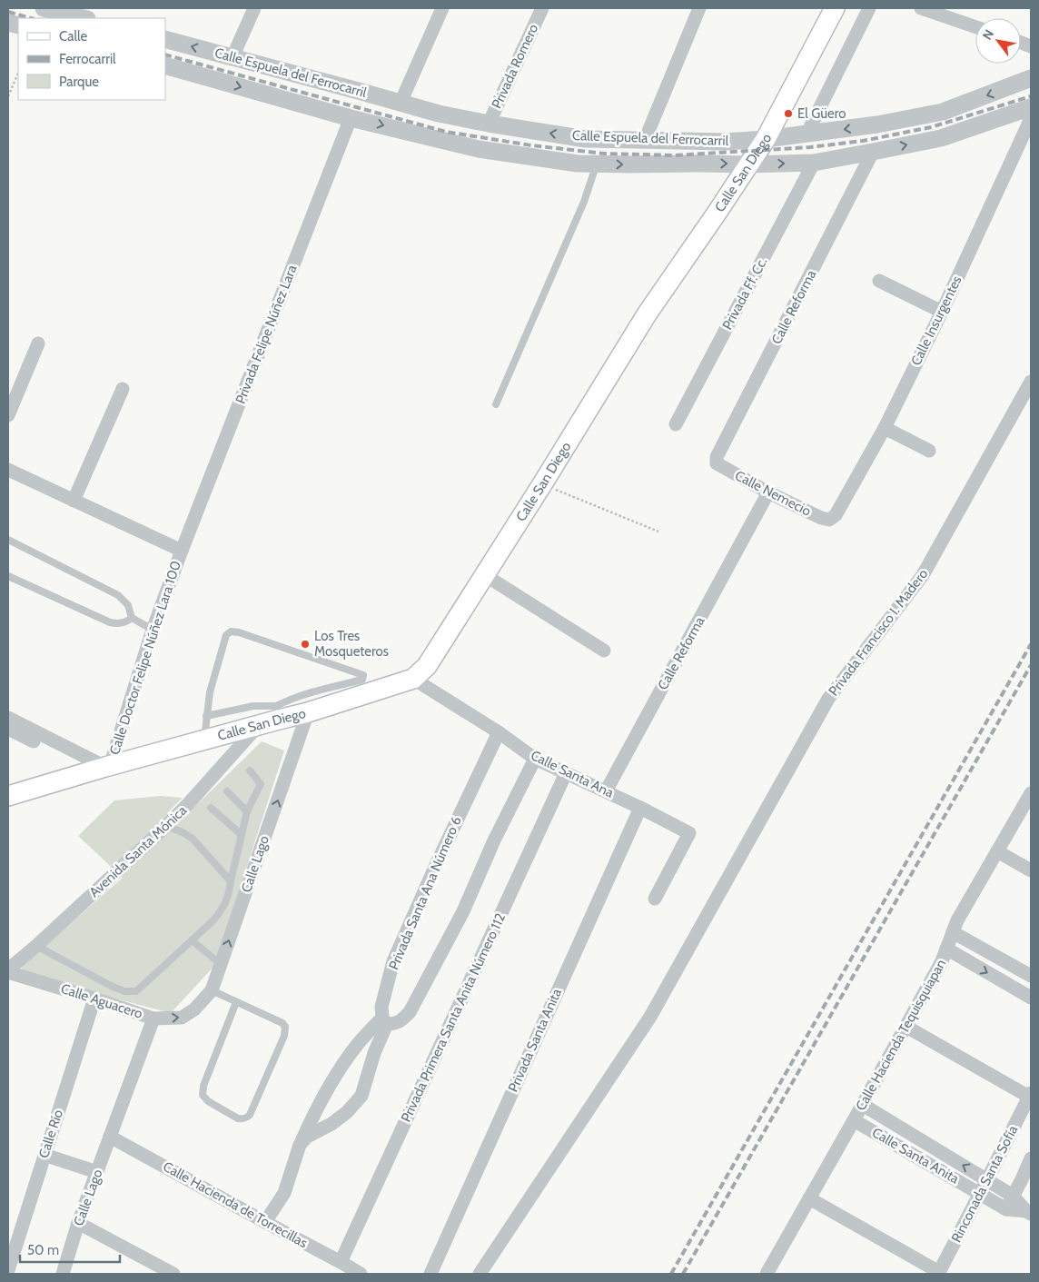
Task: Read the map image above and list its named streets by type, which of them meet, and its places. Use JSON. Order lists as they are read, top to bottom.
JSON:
{
  "streets": {
    "main road": ["Calle San Diego"],
    "street": [
      "Privada Romero",
      "Calle Espuela del Ferrocarril",
      "Privada Ff. Cc.",
      "Calle Reforma",
      "Calle Insurgentes",
      "Privada Felipe Núñez Lara",
      "Calle Nemecio",
      "Privada Francisco I. Madero",
      "Calle Doctor Felipe Núñez Lara 100",
      "Calle Santa Ana",
      "Avenida Santa Mónica",
      "Calle Lago",
      "Privada Santa Ana Número 6",
      "Calle Aguacero",
      "Privada Primera Santa Anita Número 112",
      "Calle Hacienda Tequisquiapan",
      "Privada Santa Anita",
      "Calle Río",
      "Calle Santa Anita",
      "Rinconada Santa Sofía",
      "Calle Hacienda de Torrecillas"
    ]
  },
  "crossings": [
    ["Privada Romero", "Calle Espuela del Ferrocarril"],
    ["Calle Espuela del Ferrocarril", "Calle San Diego"],
    ["Calle Espuela del Ferrocarril", "Privada Ff. Cc."],
    ["Calle Espuela del Ferrocarril", "Calle Reforma"],
    ["Calle Espuela del Ferrocarril", "Privada Felipe Núñez Lara"],
    ["Calle San Diego", "Calle Doctor Felipe Núñez Lara 100"],
    ["Calle San Diego", "Calle Santa Ana"],
    ["Calle San Diego", "Avenida Santa Mónica"],
    ["Calle San Diego", "Calle Lago"],
    ["Calle Reforma", "Calle Nemecio"],
    ["Calle Reforma", "Calle Santa Ana"],
    ["Calle Insurgentes", "Calle Nemecio"],
    ["Privada Felipe Núñez Lara", "Calle Doctor Felipe Núñez Lara 100"],
    ["Calle Santa Ana", "Privada Santa Ana Número 6"],
    ["Calle Santa Ana", "Privada Primera Santa Anita Número 112"],
    ["Calle Santa Ana", "Privada Santa Anita"],
    ["Avenida Santa Mónica", "Calle Aguacero"],
    ["Calle Lago", "Calle Aguacero"],
    ["Calle Lago", "Calle Hacienda de Torrecillas"],
    ["Calle Aguacero", "Calle Río"],
    ["Privada Primera Santa Anita Número 112", "Calle Hacienda de Torrecillas"],
    ["Calle Hacienda Tequisquiapan", "Calle Santa Anita"],
    ["Calle Santa Anita", "Rinconada Santa Sofía"]
  ],
  "one_way": ["Calle Lago"],
  "places": ["El Güero", "Los Tres Mosqueteros"],
  "legend": ["Calle", "Ferrocarril", "Parque"],
  "scale_bar": "50 m",
  "north": "top left"
}
